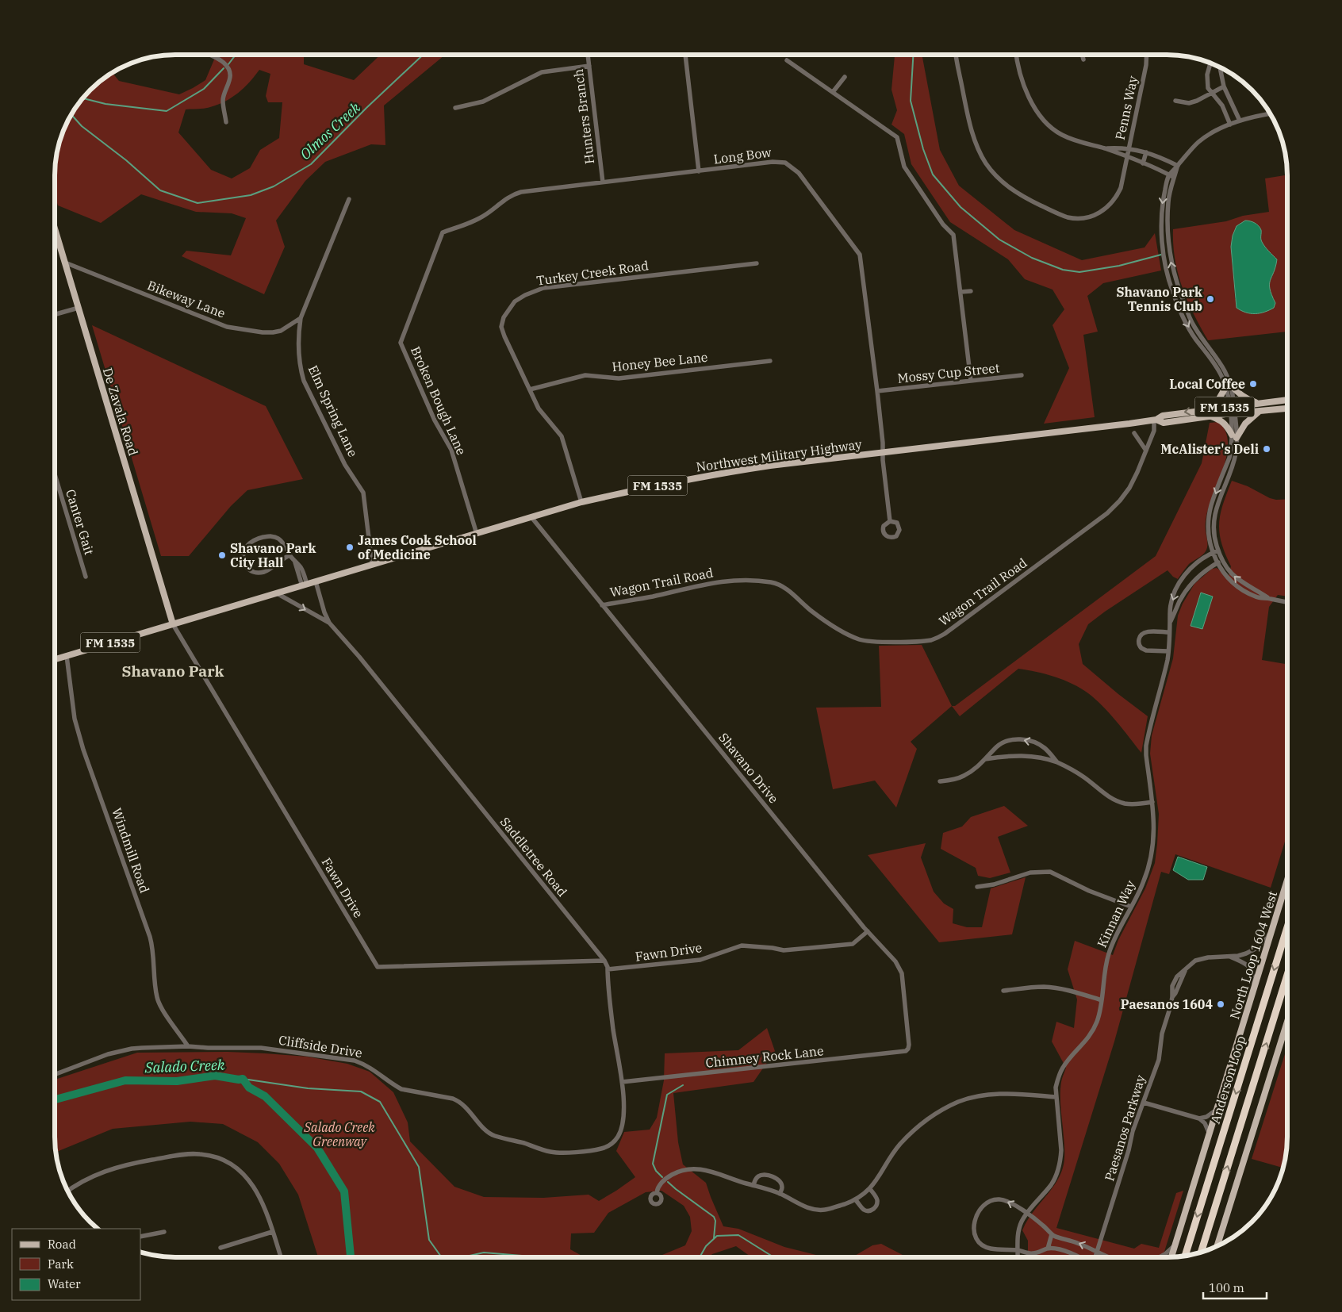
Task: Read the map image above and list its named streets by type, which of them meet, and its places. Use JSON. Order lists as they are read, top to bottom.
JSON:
{
  "streets": {
    "highway": ["Anderson Loop"],
    "main road": [
      "FM 1535",
      "De Zavala Road",
      "Northwest Military Highway",
      "North Loop 1604 West"
    ],
    "street": [
      "Penns Way",
      "Hunters Branch",
      "Long Bow",
      "Turkey Creek Road",
      "Bikeway Lane",
      "Honey Bee Lane",
      "Mossy Cup Street",
      "Broken Bough Lane",
      "Elm Spring Lane",
      "Canter Gait",
      "Wagon Trail Road",
      "Shavano Drive",
      "Windmill Road",
      "Saddletree Road",
      "Fawn Drive",
      "Kinnan Way",
      "Cliffside Drive",
      "Chimney Rock Lane",
      "Paesanos Parkway"
    ]
  },
  "crossings": [
    ["Hunters Branch", "Long Bow"],
    ["Long Bow", "Mossy Cup Street"],
    ["Long Bow", "Broken Bough Lane"],
    ["Long Bow", "Northwest Military Highway"],
    ["Turkey Creek Road", "Honey Bee Lane"],
    ["Turkey Creek Road", "Northwest Military Highway"],
    ["Bikeway Lane", "Elm Spring Lane"],
    ["Bikeway Lane", "De Zavala Road"],
    ["Broken Bough Lane", "Northwest Military Highway"],
    ["Elm Spring Lane", "Northwest Military Highway"],
    ["De Zavala Road", "Northwest Military Highway"],
    ["De Zavala Road", "Fawn Drive"],
    ["Northwest Military Highway", "Wagon Trail Road"],
    ["Northwest Military Highway", "Shavano Drive"],
    ["Northwest Military Highway", "Windmill Road"],
    ["Northwest Military Highway", "Saddletree Road"],
    ["Northwest Military Highway", "Fawn Drive"],
    ["Wagon Trail Road", "Shavano Drive"],
    ["Shavano Drive", "Fawn Drive"],
    ["Shavano Drive", "Chimney Rock Lane"],
    ["Windmill Road", "Cliffside Drive"],
    ["Saddletree Road", "Fawn Drive"],
    ["Saddletree Road", "Cliffside Drive"],
    ["Saddletree Road", "Chimney Rock Lane"],
    ["North Loop 1604 West", "Paesanos Parkway"]
  ],
  "districts": ["Shavano Park"],
  "water": ["Olmos Creek", "Salado Creek"],
  "parks": ["Salado Creek Greenway"],
  "places": [
    "Shavano Park Tennis Club",
    "Local Coffee",
    "McAlister's Deli",
    "James Cook School of Medicine",
    "Shavano Park City Hall",
    "Paesanos 1604"
  ],
  "legend": ["Road", "Park", "Water"],
  "scale_bar": "100 m"
}
